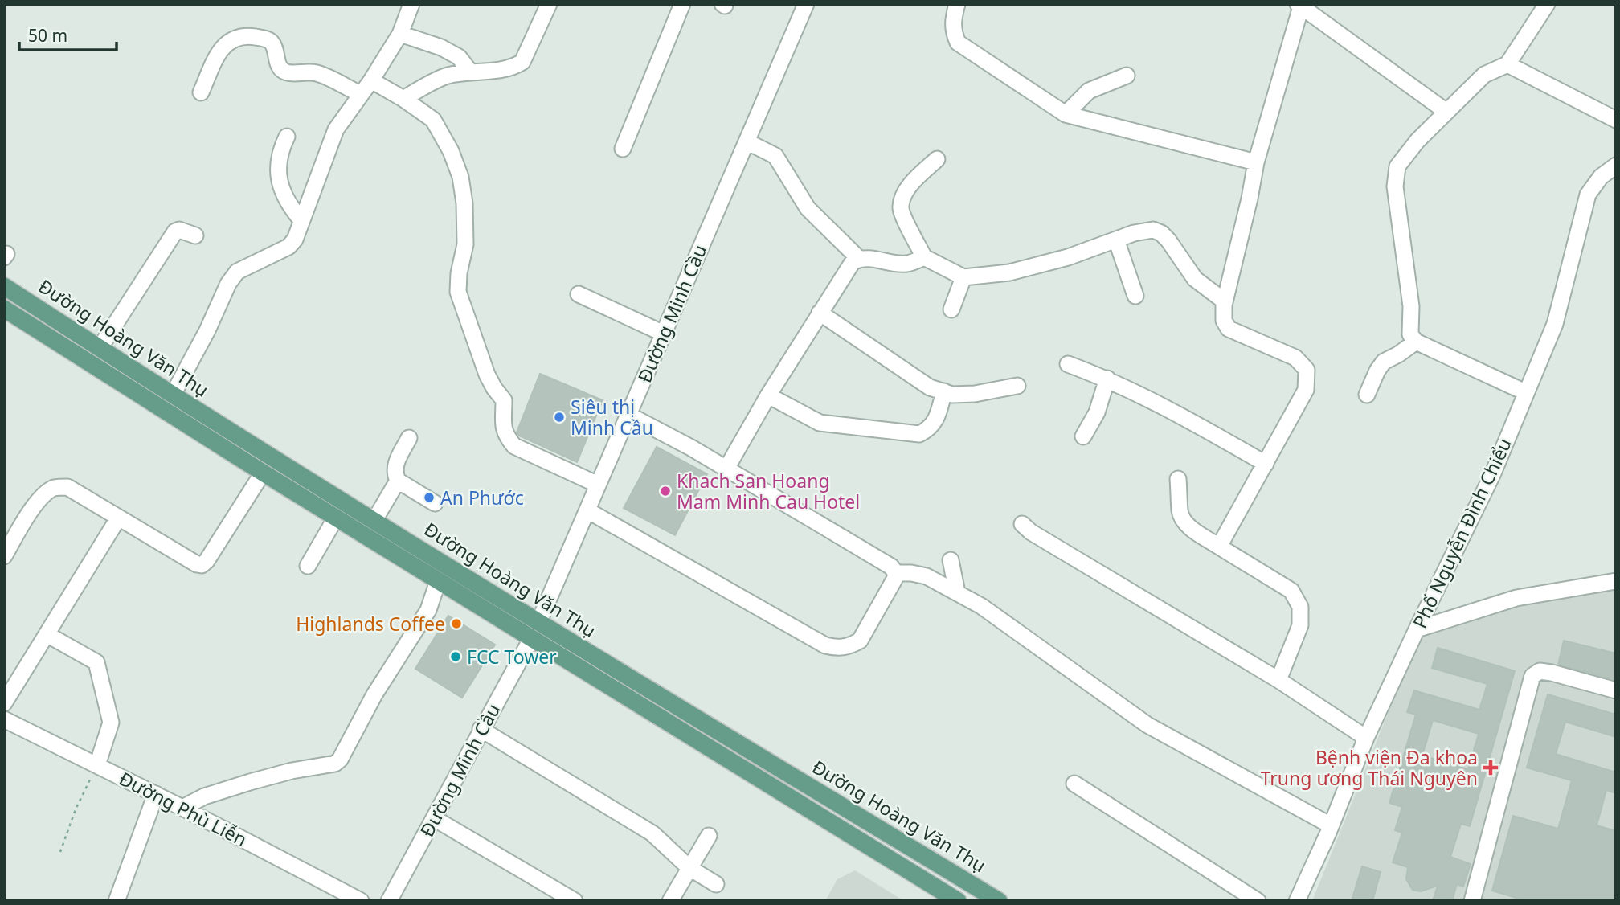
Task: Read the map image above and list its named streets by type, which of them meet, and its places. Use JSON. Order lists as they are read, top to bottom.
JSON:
{
  "streets": {
    "main road": ["Đường Hoàng Văn Thụ"],
    "street": ["Đường Minh Cầu", "Phố Nguyễn Đình Chiểu", "Đường Phù Liễn"]
  },
  "crossings": [
    ["Đường Minh Cầu", "Đường Hoàng Văn Thụ"]
  ],
  "places": {
    "other": [
      "Siêu thị Minh Cầu",
      "Khach San Hoang Mam Minh Cau Hotel",
      "An Phước",
      "Highlands Coffee",
      "FCC Tower"
    ],
    "health": ["Bệnh viện Đa khoa Trung ương Thái Nguyên"]
  },
  "scale_bar": "50 m"
}
